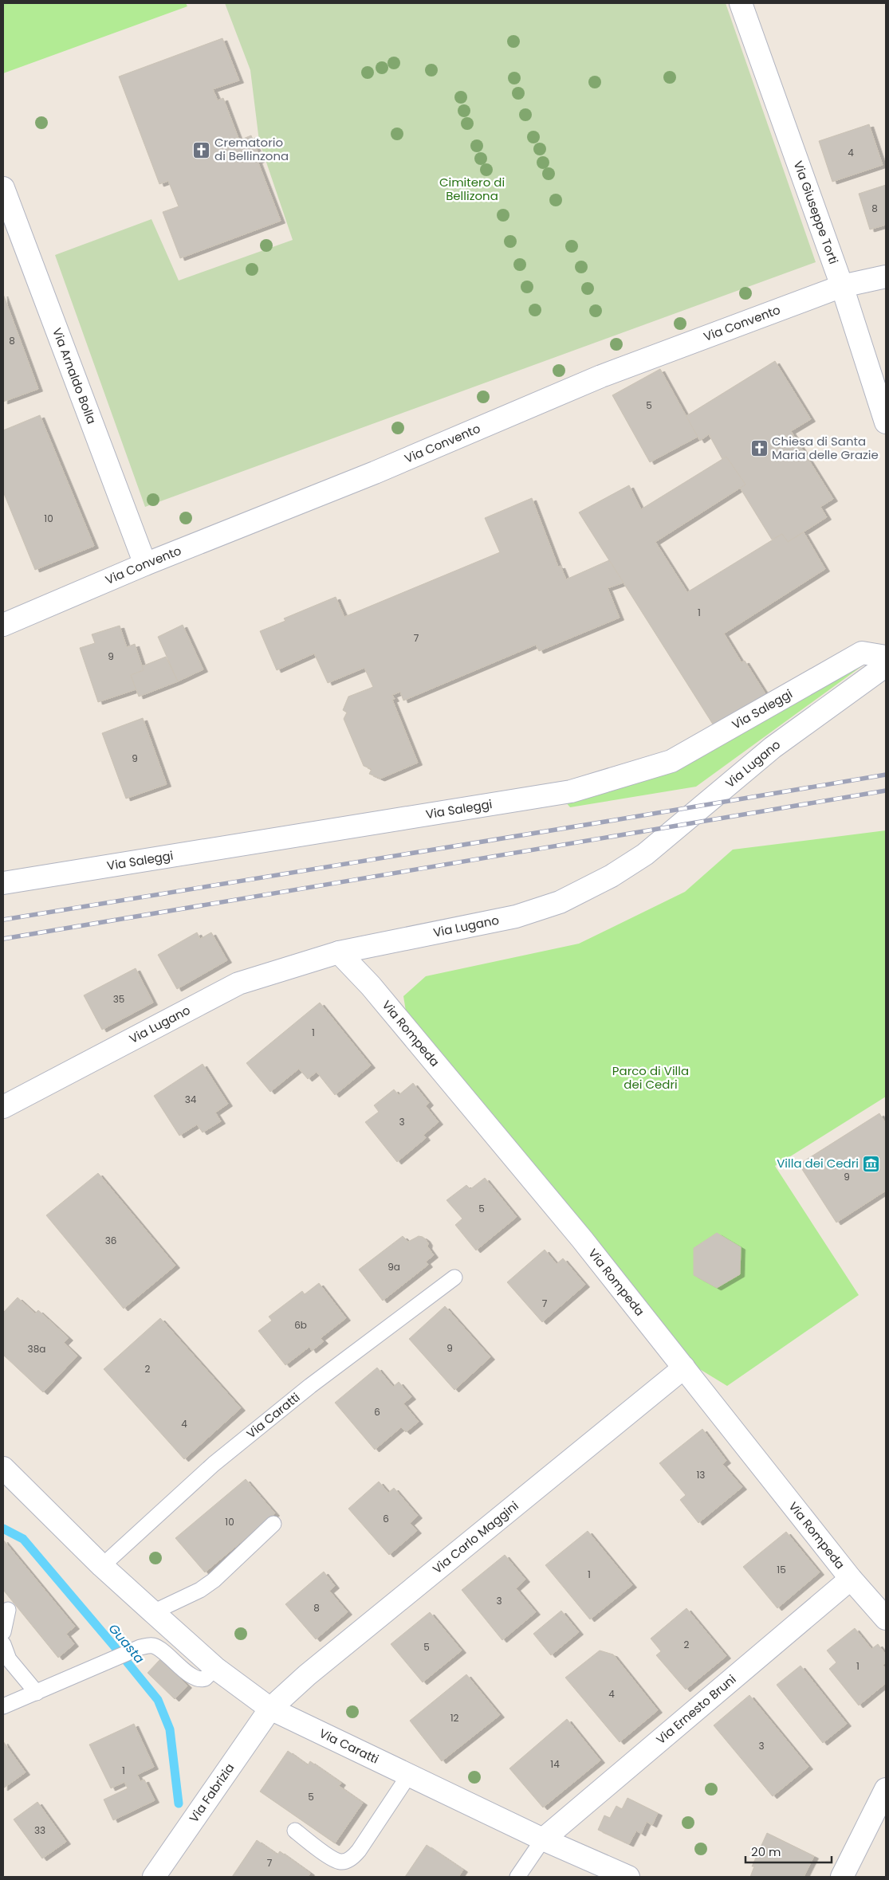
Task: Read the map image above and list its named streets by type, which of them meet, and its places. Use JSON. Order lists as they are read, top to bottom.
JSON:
{
  "streets": {
    "street": [
      "Via Giuseppe Torti",
      "Via Convento",
      "Via Arnaldo Bolla",
      "Via Saleggi",
      "Via Lugano",
      "Via Rompeda",
      "Via Caratti",
      "Via Carlo Maggini",
      "Via Ernesto Bruni",
      "Via Fabrizia"
    ]
  },
  "crossings": [
    ["Via Giuseppe Torti", "Via Convento"],
    ["Via Convento", "Via Arnaldo Bolla"],
    ["Via Lugano", "Via Rompeda"],
    ["Via Rompeda", "Via Carlo Maggini"],
    ["Via Rompeda", "Via Ernesto Bruni"],
    ["Via Caratti", "Via Carlo Maggini"],
    ["Via Caratti", "Via Ernesto Bruni"],
    ["Via Caratti", "Via Fabrizia"],
    ["Via Carlo Maggini", "Via Fabrizia"]
  ],
  "water": ["Guasta"],
  "parks": ["Cimitero di Bellizona", "Parco di Villa dei Cedri"],
  "places": {
    "church": ["Crematorio di Bellinzona", "Chiesa di Santa Maria delle Grazie"],
    "museum": ["Villa dei Cedri"]
  },
  "house_numbers": [
    "4",
    "8",
    "8",
    "5",
    "10",
    "1",
    "7",
    "9",
    "9",
    "35",
    "1",
    "34",
    "3",
    "9",
    "5",
    "36",
    "9a",
    "7",
    "6b",
    "9",
    "38a",
    "2",
    "6",
    "4",
    "13",
    "6",
    "10",
    "15",
    "1",
    "3",
    "8",
    "2",
    "5",
    "1",
    "4",
    "12",
    "3",
    "14",
    "1",
    "5",
    "33",
    "7"
  ],
  "scale_bar": "20 m"
}
